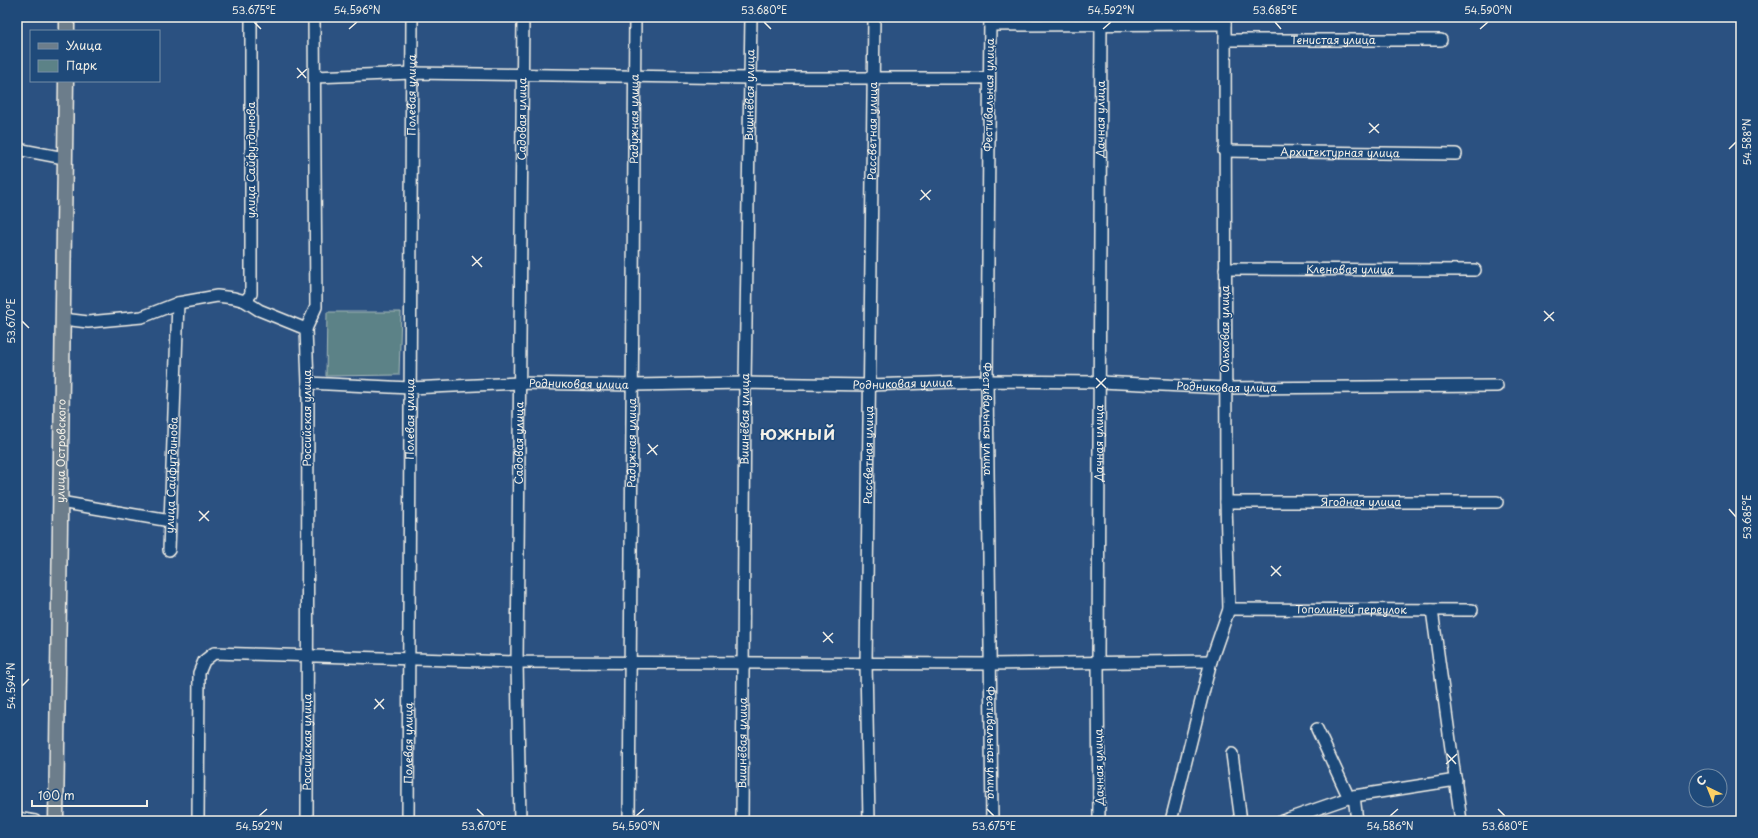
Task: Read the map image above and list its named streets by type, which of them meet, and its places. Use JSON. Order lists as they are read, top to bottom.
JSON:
{
  "streets": {
    "main road": ["улица Островского"],
    "street": [
      "Тенистая улица",
      "Полевая улица",
      "Вишнёвая улица",
      "Фестивальная улица",
      "Садовая улица",
      "Радужная улица",
      "Дачная улица",
      "Рассветная улица",
      "Архитектурная улица",
      "улица Сайфутдинова",
      "Кленовая улица",
      "Ольховая улица",
      "Родниковая улица",
      "Российская улица",
      "Ягодная улица",
      "Тополиный переулок"
    ]
  },
  "crossings": [
    ["Тенистая улица", "Ольховая улица"],
    ["Полевая улица", "Родниковая улица"],
    ["Вишнёвая улица", "Родниковая улица"],
    ["Фестивальная улица", "Родниковая улица"],
    ["Садовая улица", "Родниковая улица"],
    ["Радужная улица", "Родниковая улица"],
    ["Дачная улица", "Родниковая улица"],
    ["Рассветная улица", "Родниковая улица"],
    ["Архитектурная улица", "Ольховая улица"],
    ["Кленовая улица", "Ольховая улица"],
    ["Ольховая улица", "Родниковая улица"],
    ["Ольховая улица", "Ягодная улица"],
    ["Ольховая улица", "Тополиный переулок"],
    ["Родниковая улица", "Российская улица"]
  ],
  "districts": ["ЮЖНЫЙ"],
  "legend": ["Улица", "Парк"],
  "scale_bar": "100 m",
  "north": "top left",
  "coordinates": [
    "53.675°E",
    "54.596°N",
    "53.680°E",
    "54.592°N",
    "53.685°E",
    "54.590°N",
    "54.588°N",
    "53.670°E",
    "54.594°N",
    "54.586°N"
  ]
}
